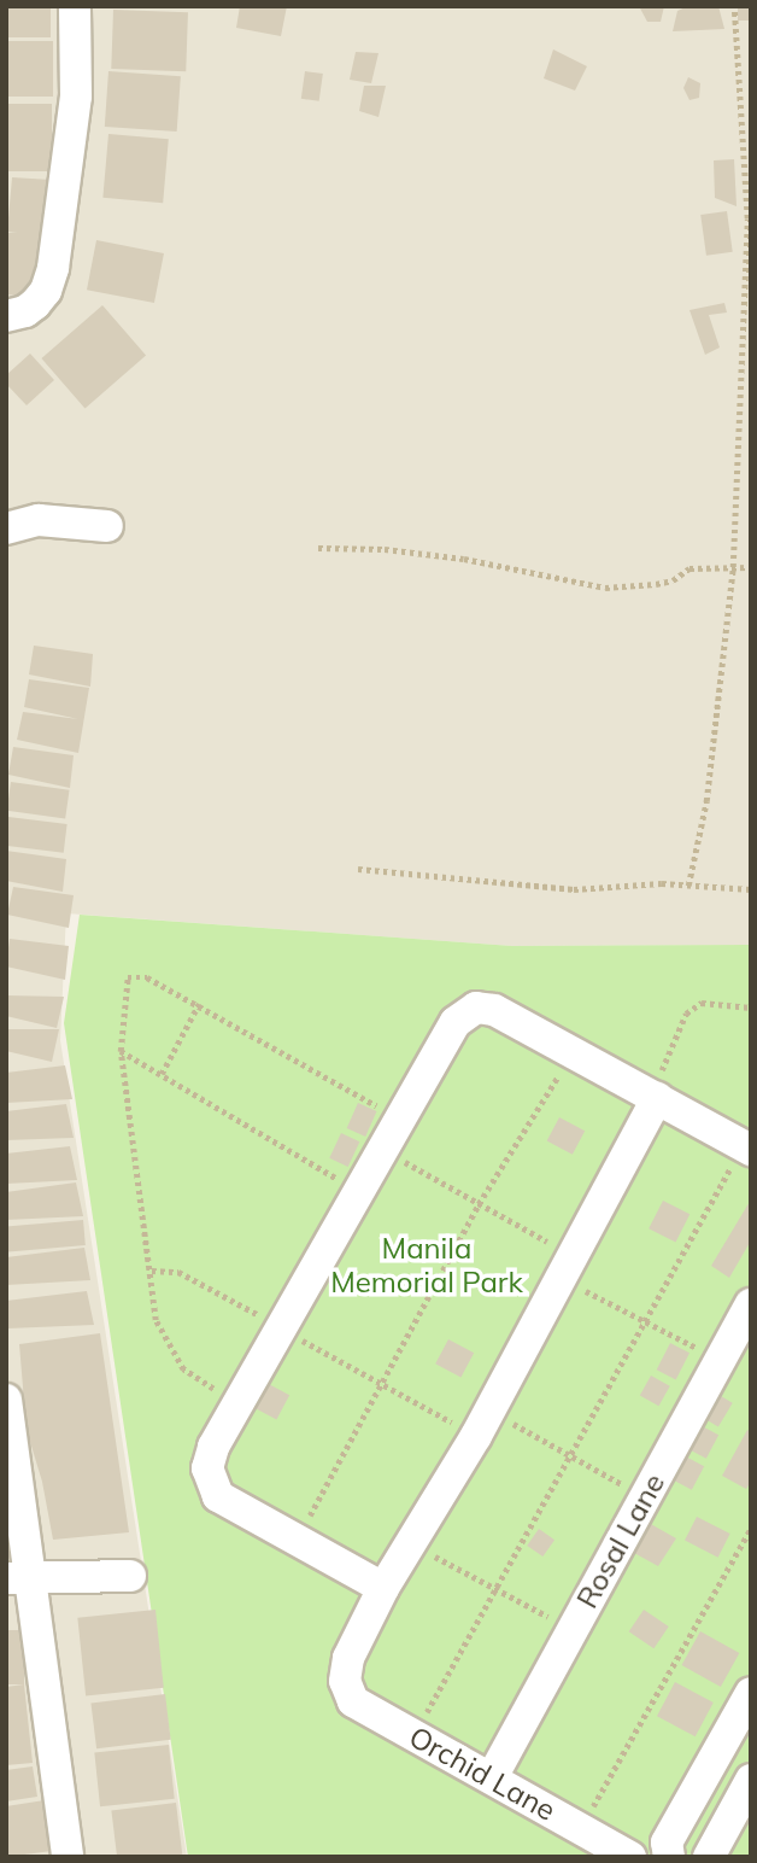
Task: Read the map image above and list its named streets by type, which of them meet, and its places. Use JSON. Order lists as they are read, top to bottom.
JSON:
{
  "streets": {
    "street": ["Rosal Lane", "Orchid Lane"]
  },
  "crossings": [
    ["Rosal Lane", "Orchid Lane"]
  ],
  "parks": ["Manila Memorial Park"]
}
